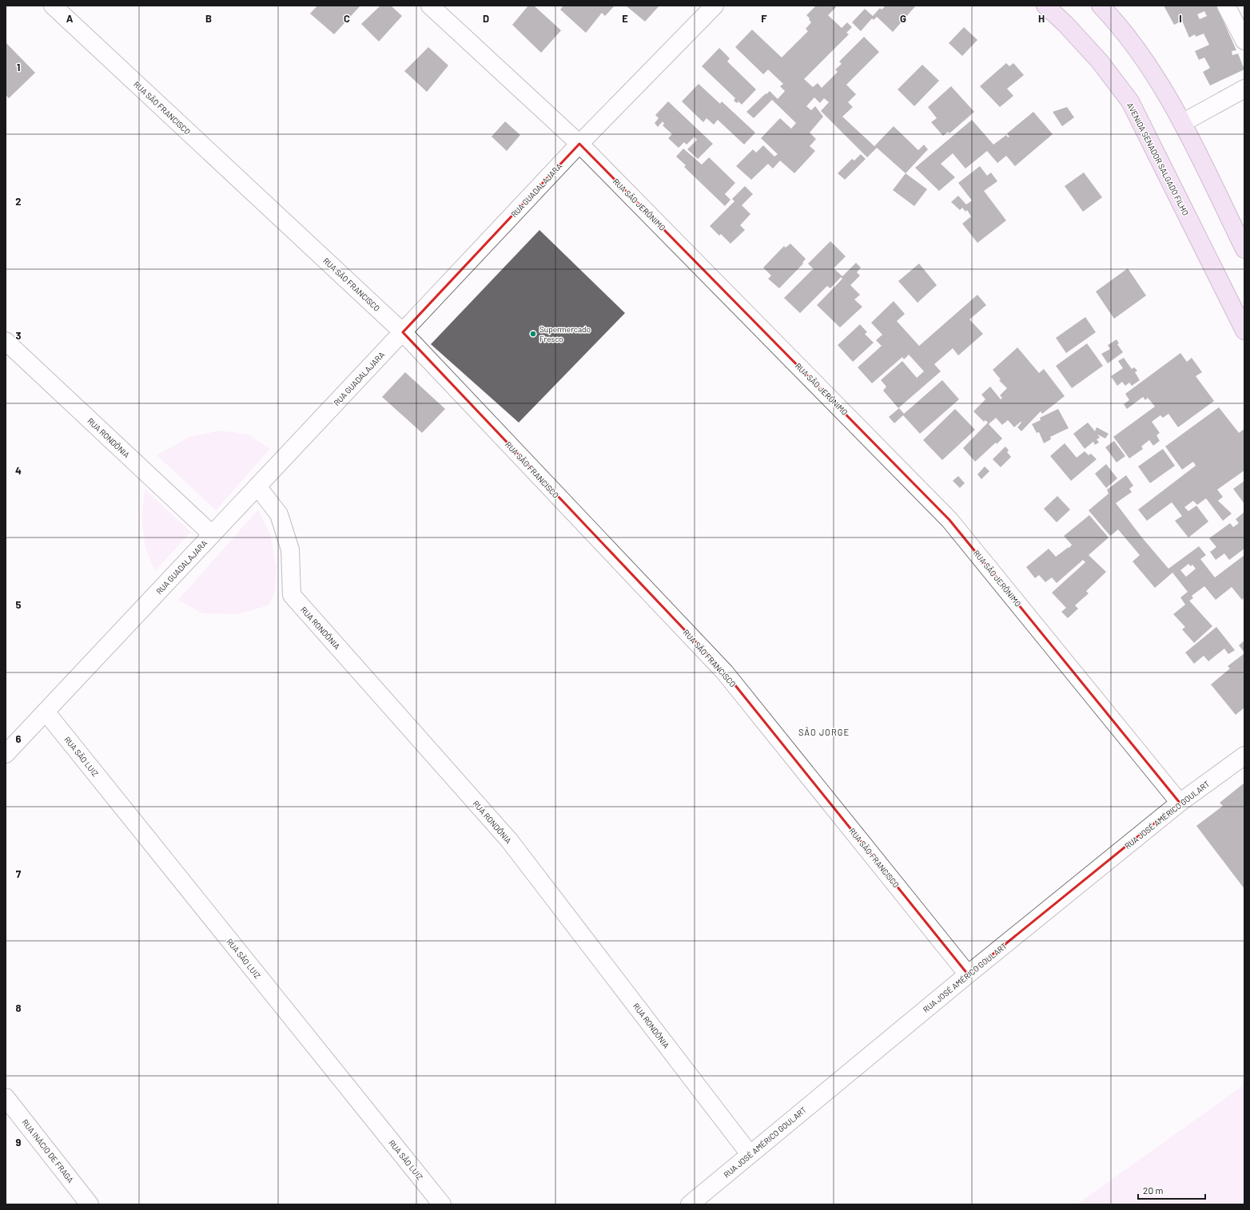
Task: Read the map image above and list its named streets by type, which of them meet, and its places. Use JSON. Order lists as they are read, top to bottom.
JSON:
{
  "streets": {
    "main road": ["AVENIDA SENADOR SALGADO FILHO"],
    "street": [
      "RUA SÃO FRANCISCO",
      "RUA GUADALAJARA",
      "RUA SÃO JERÔNIMO",
      "RUA RONDÔNIA",
      "RUA SÃO LUIZ",
      "RUA JOSÉ AMÉRICO GOULART",
      "RUA INÁCIO DE FRAGA"
    ]
  },
  "crossings": [
    ["RUA SÃO FRANCISCO", "RUA GUADALAJARA"],
    ["RUA SÃO FRANCISCO", "RUA JOSÉ AMÉRICO GOULART"],
    ["RUA GUADALAJARA", "RUA SÃO JERÔNIMO"],
    ["RUA GUADALAJARA", "RUA RONDÔNIA"],
    ["RUA GUADALAJARA", "RUA SÃO LUIZ"],
    ["RUA SÃO JERÔNIMO", "RUA JOSÉ AMÉRICO GOULART"],
    ["RUA RONDÔNIA", "RUA JOSÉ AMÉRICO GOULART"]
  ],
  "districts": ["SÃO JORGE"],
  "places": ["Supermercado Fresco"],
  "scale_bar": "20 m",
  "grid": {
    "columns": [
      "A",
      "B",
      "C",
      "D",
      "E",
      "F",
      "G",
      "H",
      "I"
    ],
    "rows": [
      "1",
      "2",
      "3",
      "4",
      "5",
      "6",
      "7",
      "8",
      "9"
    ]
  }
}
